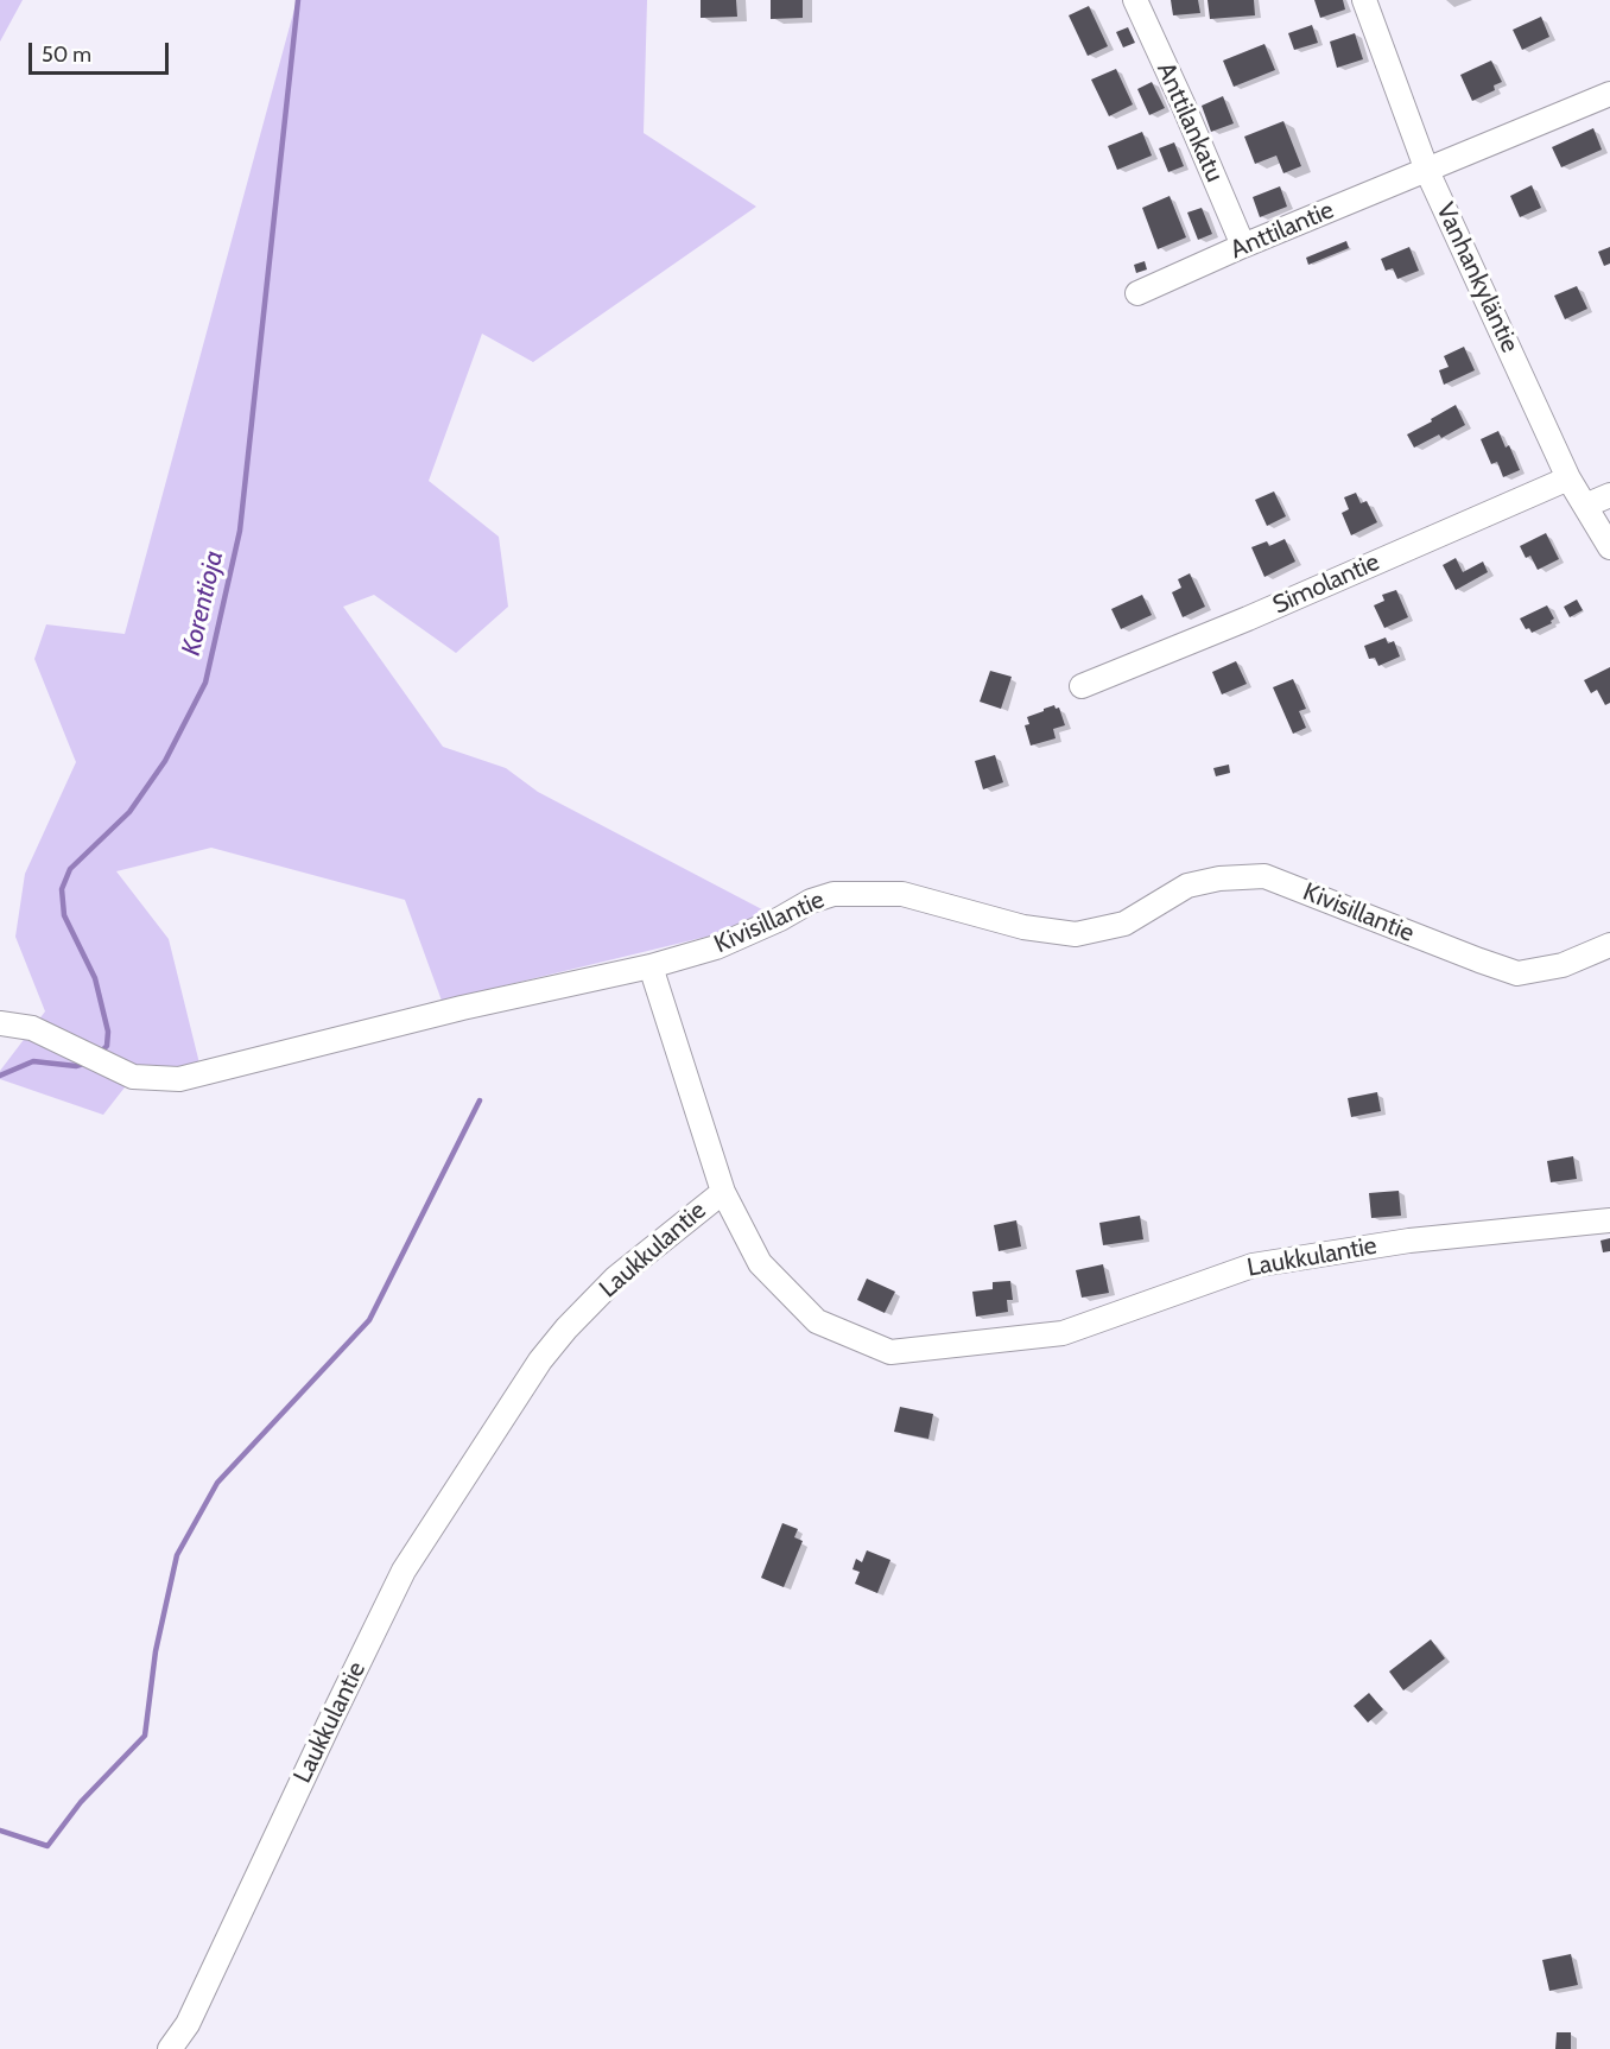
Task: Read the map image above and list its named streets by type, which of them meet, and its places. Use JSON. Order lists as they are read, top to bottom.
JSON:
{
  "streets": {
    "street": [
      "Anttilankatu",
      "Anttilantie",
      "Vanhankyläntie",
      "Simolantie",
      "Kivisillantie",
      "Laukkulantie"
    ]
  },
  "crossings": [
    ["Anttilankatu", "Anttilantie"],
    ["Anttilantie", "Vanhankyläntie"],
    ["Vanhankyläntie", "Simolantie"]
  ],
  "water": ["Korentioja"],
  "scale_bar": "50 m"
}
